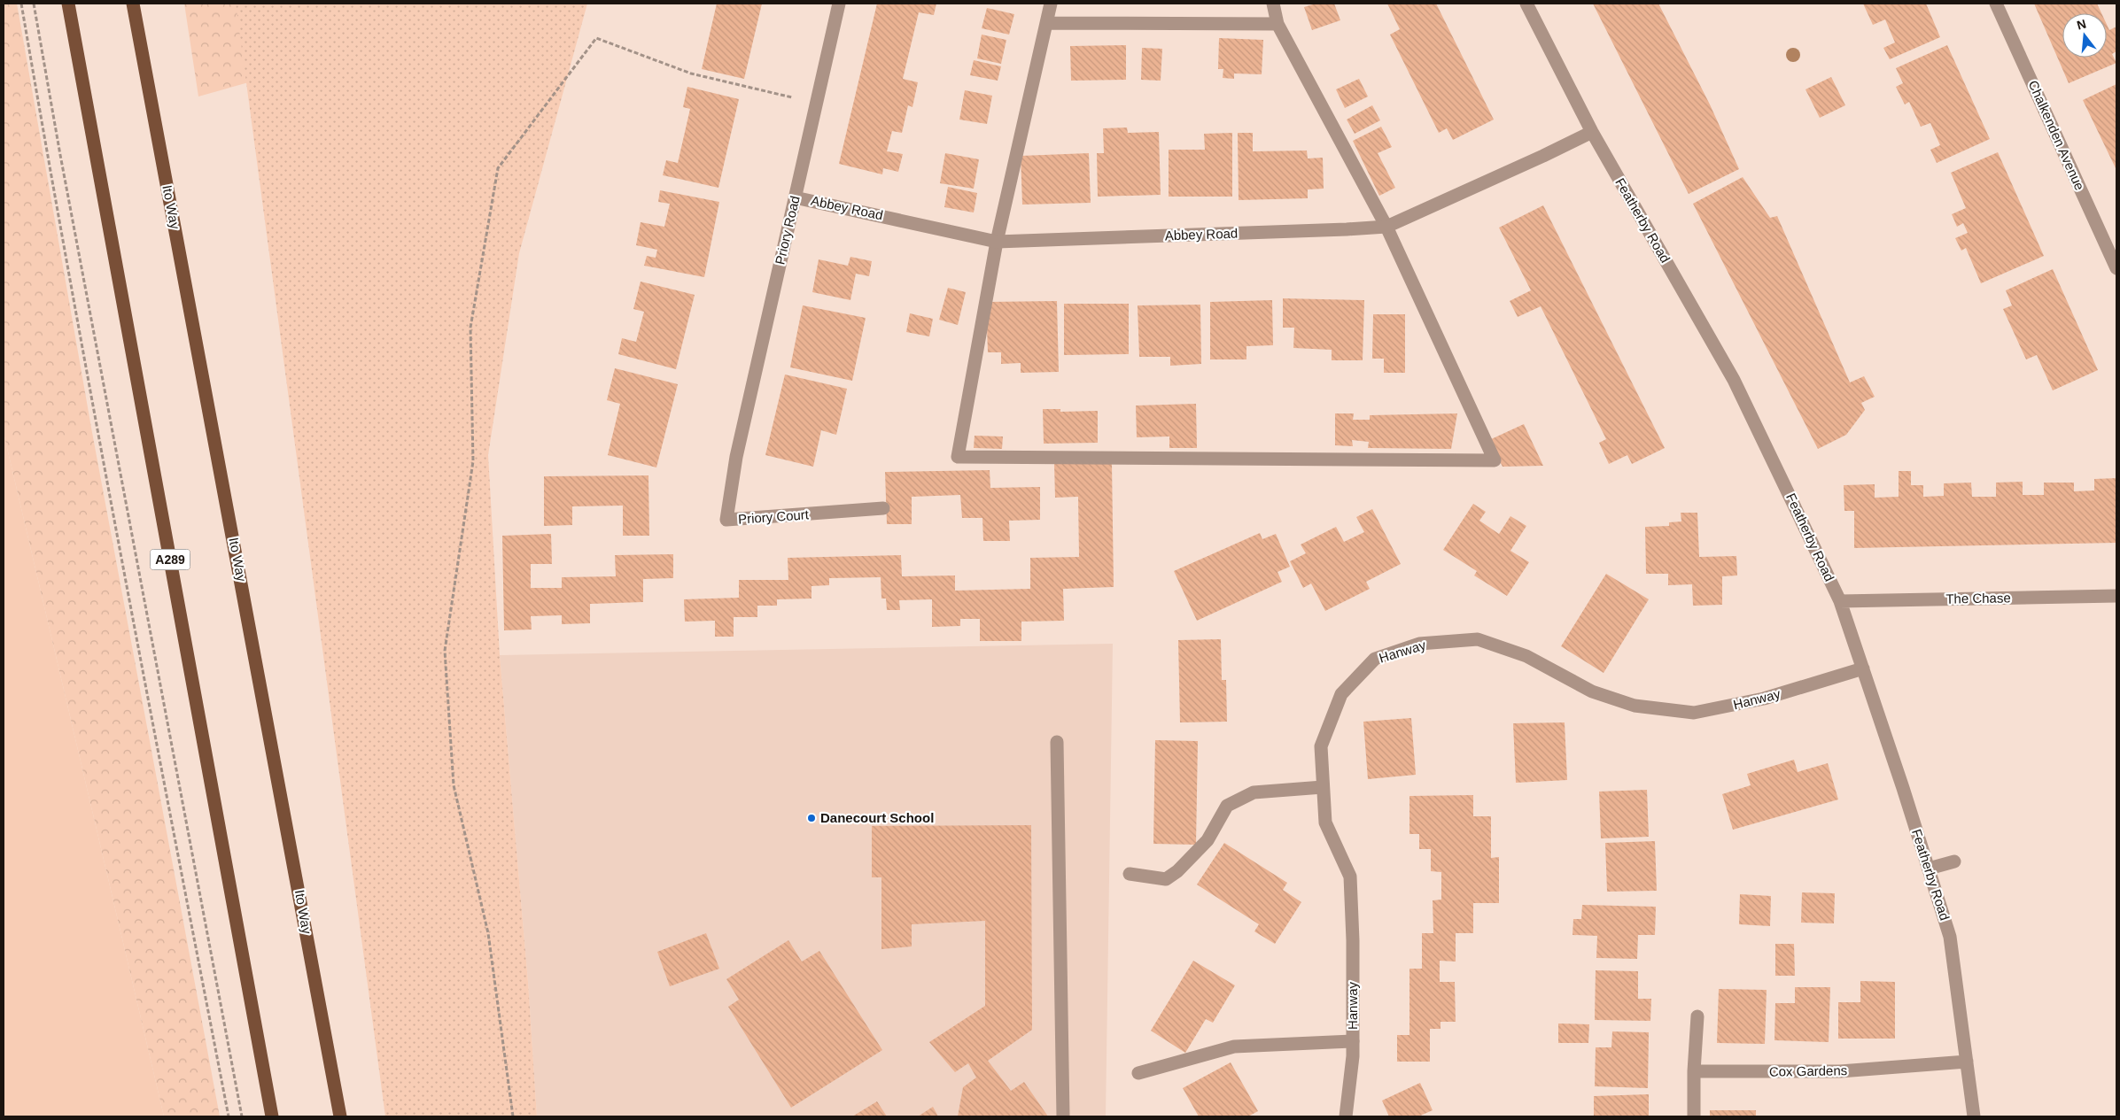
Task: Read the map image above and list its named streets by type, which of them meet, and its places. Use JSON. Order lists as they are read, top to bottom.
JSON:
{
  "streets": {
    "main road": ["Ito Way", "A289"],
    "street": [
      "Chalkenden Avenue",
      "Abbey Road",
      "Featherby Road",
      "Priory Road",
      "Priory Court",
      "The Chase",
      "Hanway",
      "Cox Gardens"
    ]
  },
  "crossings": [
    ["Abbey Road", "Featherby Road"],
    ["Abbey Road", "Priory Road"],
    ["Featherby Road", "The Chase"],
    ["Featherby Road", "Hanway"],
    ["Featherby Road", "Cox Gardens"],
    ["Priory Road", "Priory Court"]
  ],
  "places": ["Danecourt School"],
  "north": "top"
}
